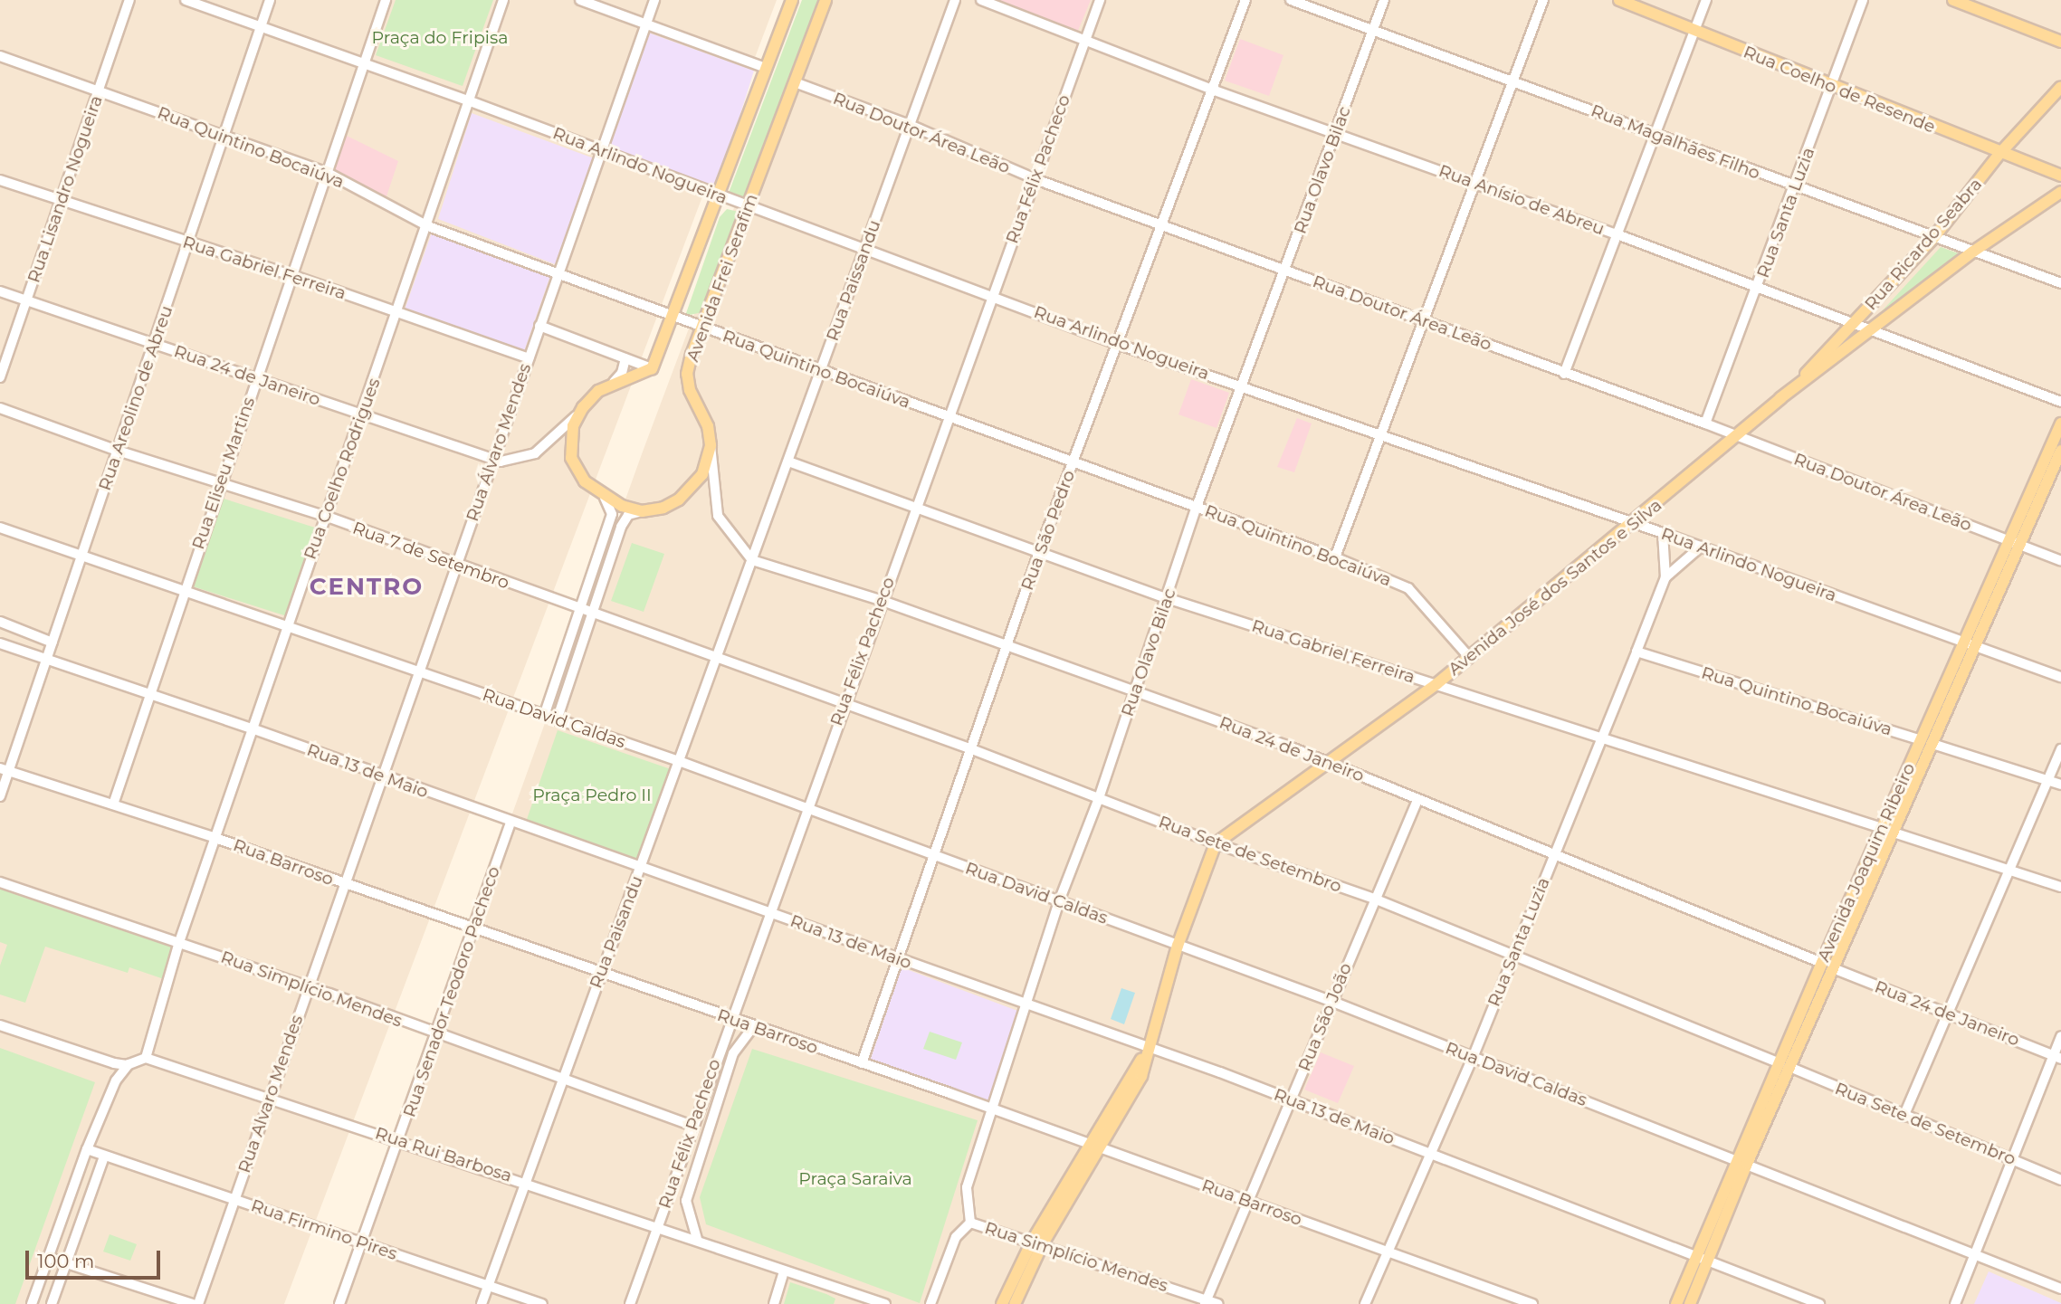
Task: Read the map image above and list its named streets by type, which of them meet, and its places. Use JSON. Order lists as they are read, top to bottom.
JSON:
{
  "streets": {
    "main road": [
      "Rua Coelho de Resende",
      "Rua Ricardo Seabra",
      "Avenida Frei Serafim",
      "Avenida José dos Santos e Silva",
      "Avenida Joaquim Ribeiro"
    ],
    "street": [
      "Rua Doutor Área Leão",
      "Rua Magalhães Filho",
      "Rua Quintino Bocaiúva",
      "Rua Arlindo Nogueira",
      "Rua Félix Pacheco",
      "Rua Olavo Bilac",
      "Rua Lisandro Nogueira",
      "Rua Anísio de Abreu",
      "Rua Santa Luzia",
      "Rua Gabriel Ferreira",
      "Rua Paissandu",
      "Rua 24 de Janeiro",
      "Rua Areolino de Abreu",
      "Rua Álvaro Mendes",
      "Rua Coelho Rodrigues",
      "Rua Eliseu Martins",
      "Rua São Pedro",
      "Rua 7 de Setembro",
      "Rua David Caldas",
      "Rua 13 de Maio",
      "Rua Sete de Setembro",
      "Rua Barroso",
      "Rua Paisandu",
      "Rua Simplício Mendes",
      "Rua Senador Teodoro Pacheco",
      "Rua São João",
      "Rua Alvaro Mendes",
      "Rua Rui Barbosa",
      "Rua Firmino Pires"
    ]
  },
  "crossings": [
    ["Rua Coelho de Resende", "Rua Santa Luzia"],
    ["Rua Coelho de Resende", "Rua Ricardo Seabra"],
    ["Rua Doutor Área Leão", "Rua Félix Pacheco"],
    ["Rua Doutor Área Leão", "Rua Olavo Bilac"],
    ["Rua Doutor Área Leão", "Rua Santa Luzia"],
    ["Rua Doutor Área Leão", "Avenida Frei Serafim"],
    ["Rua Doutor Área Leão", "Rua Paissandu"],
    ["Rua Doutor Área Leão", "Rua São Pedro"],
    ["Rua Doutor Área Leão", "Avenida José dos Santos e Silva"],
    ["Rua Doutor Área Leão", "Avenida Joaquim Ribeiro"],
    ["Rua Magalhães Filho", "Rua Olavo Bilac"],
    ["Rua Magalhães Filho", "Rua Santa Luzia"],
    ["Rua Magalhães Filho", "Rua Ricardo Seabra"],
    ["Rua Magalhães Filho", "Avenida José dos Santos e Silva"],
    ["Rua Quintino Bocaiúva", "Rua Félix Pacheco"],
    ["Rua Quintino Bocaiúva", "Rua Olavo Bilac"],
    ["Rua Quintino Bocaiúva", "Rua Lisandro Nogueira"],
    ["Rua Quintino Bocaiúva", "Rua Santa Luzia"],
    ["Rua Quintino Bocaiúva", "Avenida Frei Serafim"],
    ["Rua Quintino Bocaiúva", "Rua Paissandu"],
    ["Rua Quintino Bocaiúva", "Rua Areolino de Abreu"],
    ["Rua Quintino Bocaiúva", "Rua Álvaro Mendes"],
    ["Rua Quintino Bocaiúva", "Rua Coelho Rodrigues"],
    ["Rua Quintino Bocaiúva", "Rua Eliseu Martins"],
    ["Rua Quintino Bocaiúva", "Rua São Pedro"],
    ["Rua Quintino Bocaiúva", "Avenida José dos Santos e Silva"],
    ["Rua Quintino Bocaiúva", "Avenida Joaquim Ribeiro"],
    ["Rua Arlindo Nogueira", "Rua Félix Pacheco"],
    ["Rua Arlindo Nogueira", "Rua Olavo Bilac"],
    ["Rua Arlindo Nogueira", "Rua Santa Luzia"],
    ["Rua Arlindo Nogueira", "Avenida Frei Serafim"],
    ["Rua Arlindo Nogueira", "Rua Paissandu"],
    ["Rua Arlindo Nogueira", "Rua Areolino de Abreu"],
    ["Rua Arlindo Nogueira", "Rua Álvaro Mendes"],
    ["Rua Arlindo Nogueira", "Rua Coelho Rodrigues"],
    ["Rua Arlindo Nogueira", "Rua Eliseu Martins"],
    ["Rua Arlindo Nogueira", "Rua São Pedro"],
    ["Rua Arlindo Nogueira", "Avenida José dos Santos e Silva"],
    ["Rua Arlindo Nogueira", "Avenida Joaquim Ribeiro"],
    ["Rua Félix Pacheco", "Rua Anísio de Abreu"],
    ["Rua Félix Pacheco", "Rua Gabriel Ferreira"],
    ["Rua Félix Pacheco", "Rua 24 de Janeiro"],
    ["Rua Félix Pacheco", "Rua David Caldas"],
    ["Rua Félix Pacheco", "Rua 13 de Maio"],
    ["Rua Félix Pacheco", "Rua Sete de Setembro"],
    ["Rua Félix Pacheco", "Rua Barroso"],
    ["Rua Félix Pacheco", "Rua Simplício Mendes"],
    ["Rua Félix Pacheco", "Rua Rui Barbosa"],
    ["Rua Olavo Bilac", "Rua Anísio de Abreu"],
    ["Rua Olavo Bilac", "Rua Gabriel Ferreira"],
    ["Rua Olavo Bilac", "Rua 24 de Janeiro"],
    ["Rua Olavo Bilac", "Rua David Caldas"],
    ["Rua Olavo Bilac", "Rua 13 de Maio"],
    ["Rua Olavo Bilac", "Rua Sete de Setembro"],
    ["Rua Olavo Bilac", "Rua Barroso"],
    ["Rua Olavo Bilac", "Rua Simplício Mendes"],
    ["Rua Lisandro Nogueira", "Rua Gabriel Ferreira"],
    ["Rua Lisandro Nogueira", "Rua 24 de Janeiro"],
    ["Rua Anísio de Abreu", "Rua Santa Luzia"],
    ["Rua Anísio de Abreu", "Rua Ricardo Seabra"],
    ["Rua Anísio de Abreu", "Rua São Pedro"],
    ["Rua Anísio de Abreu", "Avenida José dos Santos e Silva"],
    ["Rua Santa Luzia", "Rua Gabriel Ferreira"],
    ["Rua Santa Luzia", "Rua 24 de Janeiro"],
    ["Rua Santa Luzia", "Rua David Caldas"],
    ["Rua Santa Luzia", "Rua 13 de Maio"],
    ["Rua Santa Luzia", "Rua Sete de Setembro"],
    ["Rua Santa Luzia", "Rua Barroso"],
    ["Rua Ricardo Seabra", "Avenida José dos Santos e Silva"],
    ["Rua Gabriel Ferreira", "Rua Paissandu"],
    ["Rua Gabriel Ferreira", "Rua Areolino de Abreu"],
    ["Rua Gabriel Ferreira", "Rua Álvaro Mendes"],
    ["Rua Gabriel Ferreira", "Rua Coelho Rodrigues"],
    ["Rua Gabriel Ferreira", "Rua Eliseu Martins"],
    ["Rua Gabriel Ferreira", "Rua São Pedro"],
    ["Rua Gabriel Ferreira", "Avenida José dos Santos e Silva"],
    ["Rua Gabriel Ferreira", "Avenida Joaquim Ribeiro"],
    ["Rua Paissandu", "Rua 24 de Janeiro"],
    ["Rua Paissandu", "Rua Paisandu"],
    ["Rua 24 de Janeiro", "Rua Areolino de Abreu"],
    ["Rua 24 de Janeiro", "Rua Álvaro Mendes"],
    ["Rua 24 de Janeiro", "Rua Coelho Rodrigues"],
    ["Rua 24 de Janeiro", "Rua Eliseu Martins"],
    ["Rua 24 de Janeiro", "Rua São Pedro"],
    ["Rua 24 de Janeiro", "Avenida José dos Santos e Silva"],
    ["Rua 24 de Janeiro", "Avenida Joaquim Ribeiro"],
    ["Rua 24 de Janeiro", "Rua Paisandu"],
    ["Rua 24 de Janeiro", "Rua São João"],
    ["Rua Areolino de Abreu", "Rua 7 de Setembro"],
    ["Rua Areolino de Abreu", "Rua David Caldas"],
    ["Rua Areolino de Abreu", "Rua 13 de Maio"],
    ["Rua Areolino de Abreu", "Rua Barroso"],
    ["Rua Álvaro Mendes", "Rua 7 de Setembro"],
    ["Rua Álvaro Mendes", "Rua David Caldas"],
    ["Rua Álvaro Mendes", "Rua 13 de Maio"],
    ["Rua Álvaro Mendes", "Rua Barroso"],
    ["Rua Álvaro Mendes", "Rua Alvaro Mendes"],
    ["Rua Coelho Rodrigues", "Rua 7 de Setembro"],
    ["Rua Coelho Rodrigues", "Rua David Caldas"],
    ["Rua Coelho Rodrigues", "Rua 13 de Maio"],
    ["Rua Coelho Rodrigues", "Rua Barroso"],
    ["Rua Coelho Rodrigues", "Rua Simplício Mendes"],
    ["Rua Coelho Rodrigues", "Rua Rui Barbosa"],
    ["Rua Eliseu Martins", "Rua 7 de Setembro"],
    ["Rua Eliseu Martins", "Rua David Caldas"],
    ["Rua Eliseu Martins", "Rua 13 de Maio"],
    ["Rua Eliseu Martins", "Rua Barroso"],
    ["Rua São Pedro", "Rua David Caldas"],
    ["Rua São Pedro", "Rua 13 de Maio"],
    ["Rua São Pedro", "Rua Sete de Setembro"],
    ["Rua São Pedro", "Rua Barroso"],
    ["Rua 7 de Setembro", "Rua Sete de Setembro"],
    ["Rua 7 de Setembro", "Rua Paisandu"],
    ["Avenida José dos Santos e Silva", "Rua Sete de Setembro"],
    ["Rua David Caldas", "Avenida Joaquim Ribeiro"],
    ["Rua David Caldas", "Rua Paisandu"],
    ["Rua David Caldas", "Rua São João"],
    ["Rua 13 de Maio", "Avenida Joaquim Ribeiro"],
    ["Rua 13 de Maio", "Rua Paisandu"],
    ["Rua 13 de Maio", "Rua Senador Teodoro Pacheco"],
    ["Rua 13 de Maio", "Rua São João"],
    ["Rua Sete de Setembro", "Avenida Joaquim Ribeiro"],
    ["Rua Sete de Setembro", "Rua Paisandu"],
    ["Rua Sete de Setembro", "Rua São João"],
    ["Rua Barroso", "Rua Paisandu"],
    ["Rua Barroso", "Rua Senador Teodoro Pacheco"],
    ["Rua Barroso", "Rua São João"],
    ["Rua Barroso", "Rua Alvaro Mendes"],
    ["Rua Paisandu", "Rua Simplício Mendes"],
    ["Rua Paisandu", "Rua Rui Barbosa"],
    ["Rua Paisandu", "Rua Firmino Pires"],
    ["Rua Simplício Mendes", "Rua Senador Teodoro Pacheco"],
    ["Rua Simplício Mendes", "Rua São João"],
    ["Rua Simplício Mendes", "Rua Alvaro Mendes"],
    ["Rua Senador Teodoro Pacheco", "Rua Rui Barbosa"],
    ["Rua Senador Teodoro Pacheco", "Rua Firmino Pires"],
    ["Rua Alvaro Mendes", "Rua Rui Barbosa"],
    ["Rua Alvaro Mendes", "Rua Firmino Pires"]
  ],
  "districts": ["CENTRO"],
  "parks": ["Praça do Fripisa", "Praça Pedro II", "Praça Saraiva"],
  "scale_bar": "100 m"
}
